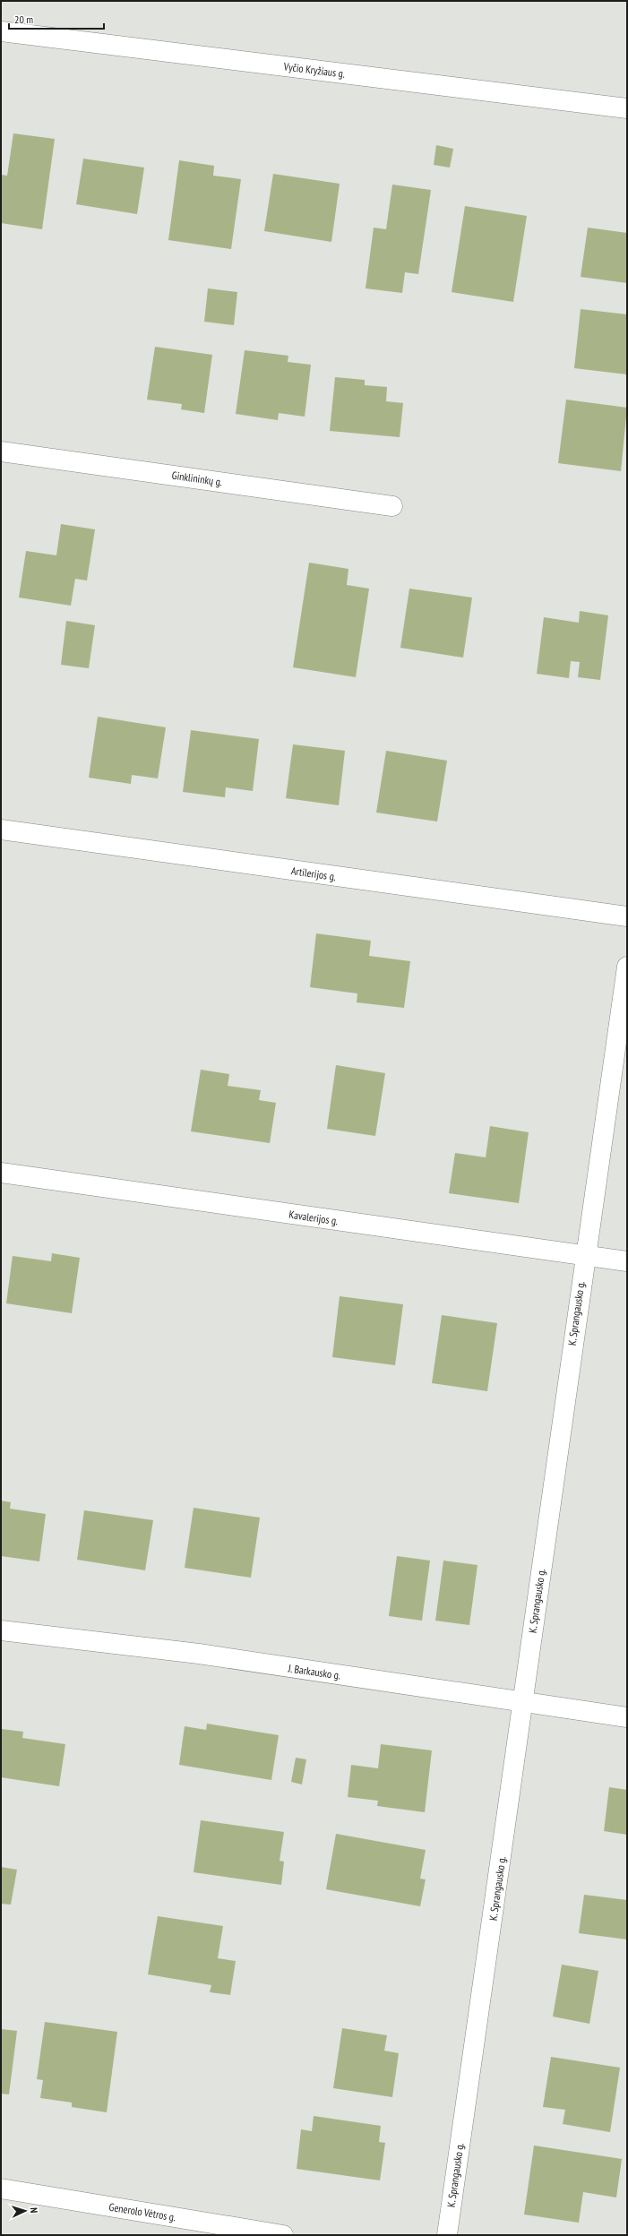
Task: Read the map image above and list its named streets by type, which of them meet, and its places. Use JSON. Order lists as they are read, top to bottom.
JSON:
{
  "streets": {
    "street": [
      "Vyčio Kryžiaus g.",
      "Ginklininkų g.",
      "Artilerijos g.",
      "Kavalerijos g.",
      "K. Sprangausko g.",
      "J. Barkausko g.",
      "Generolo Vėtros g."
    ]
  },
  "crossings": [
    ["Kavalerijos g.", "K. Sprangausko g."],
    ["K. Sprangausko g.", "J. Barkausko g."]
  ],
  "scale_bar": "20 m",
  "north": "right"
}
